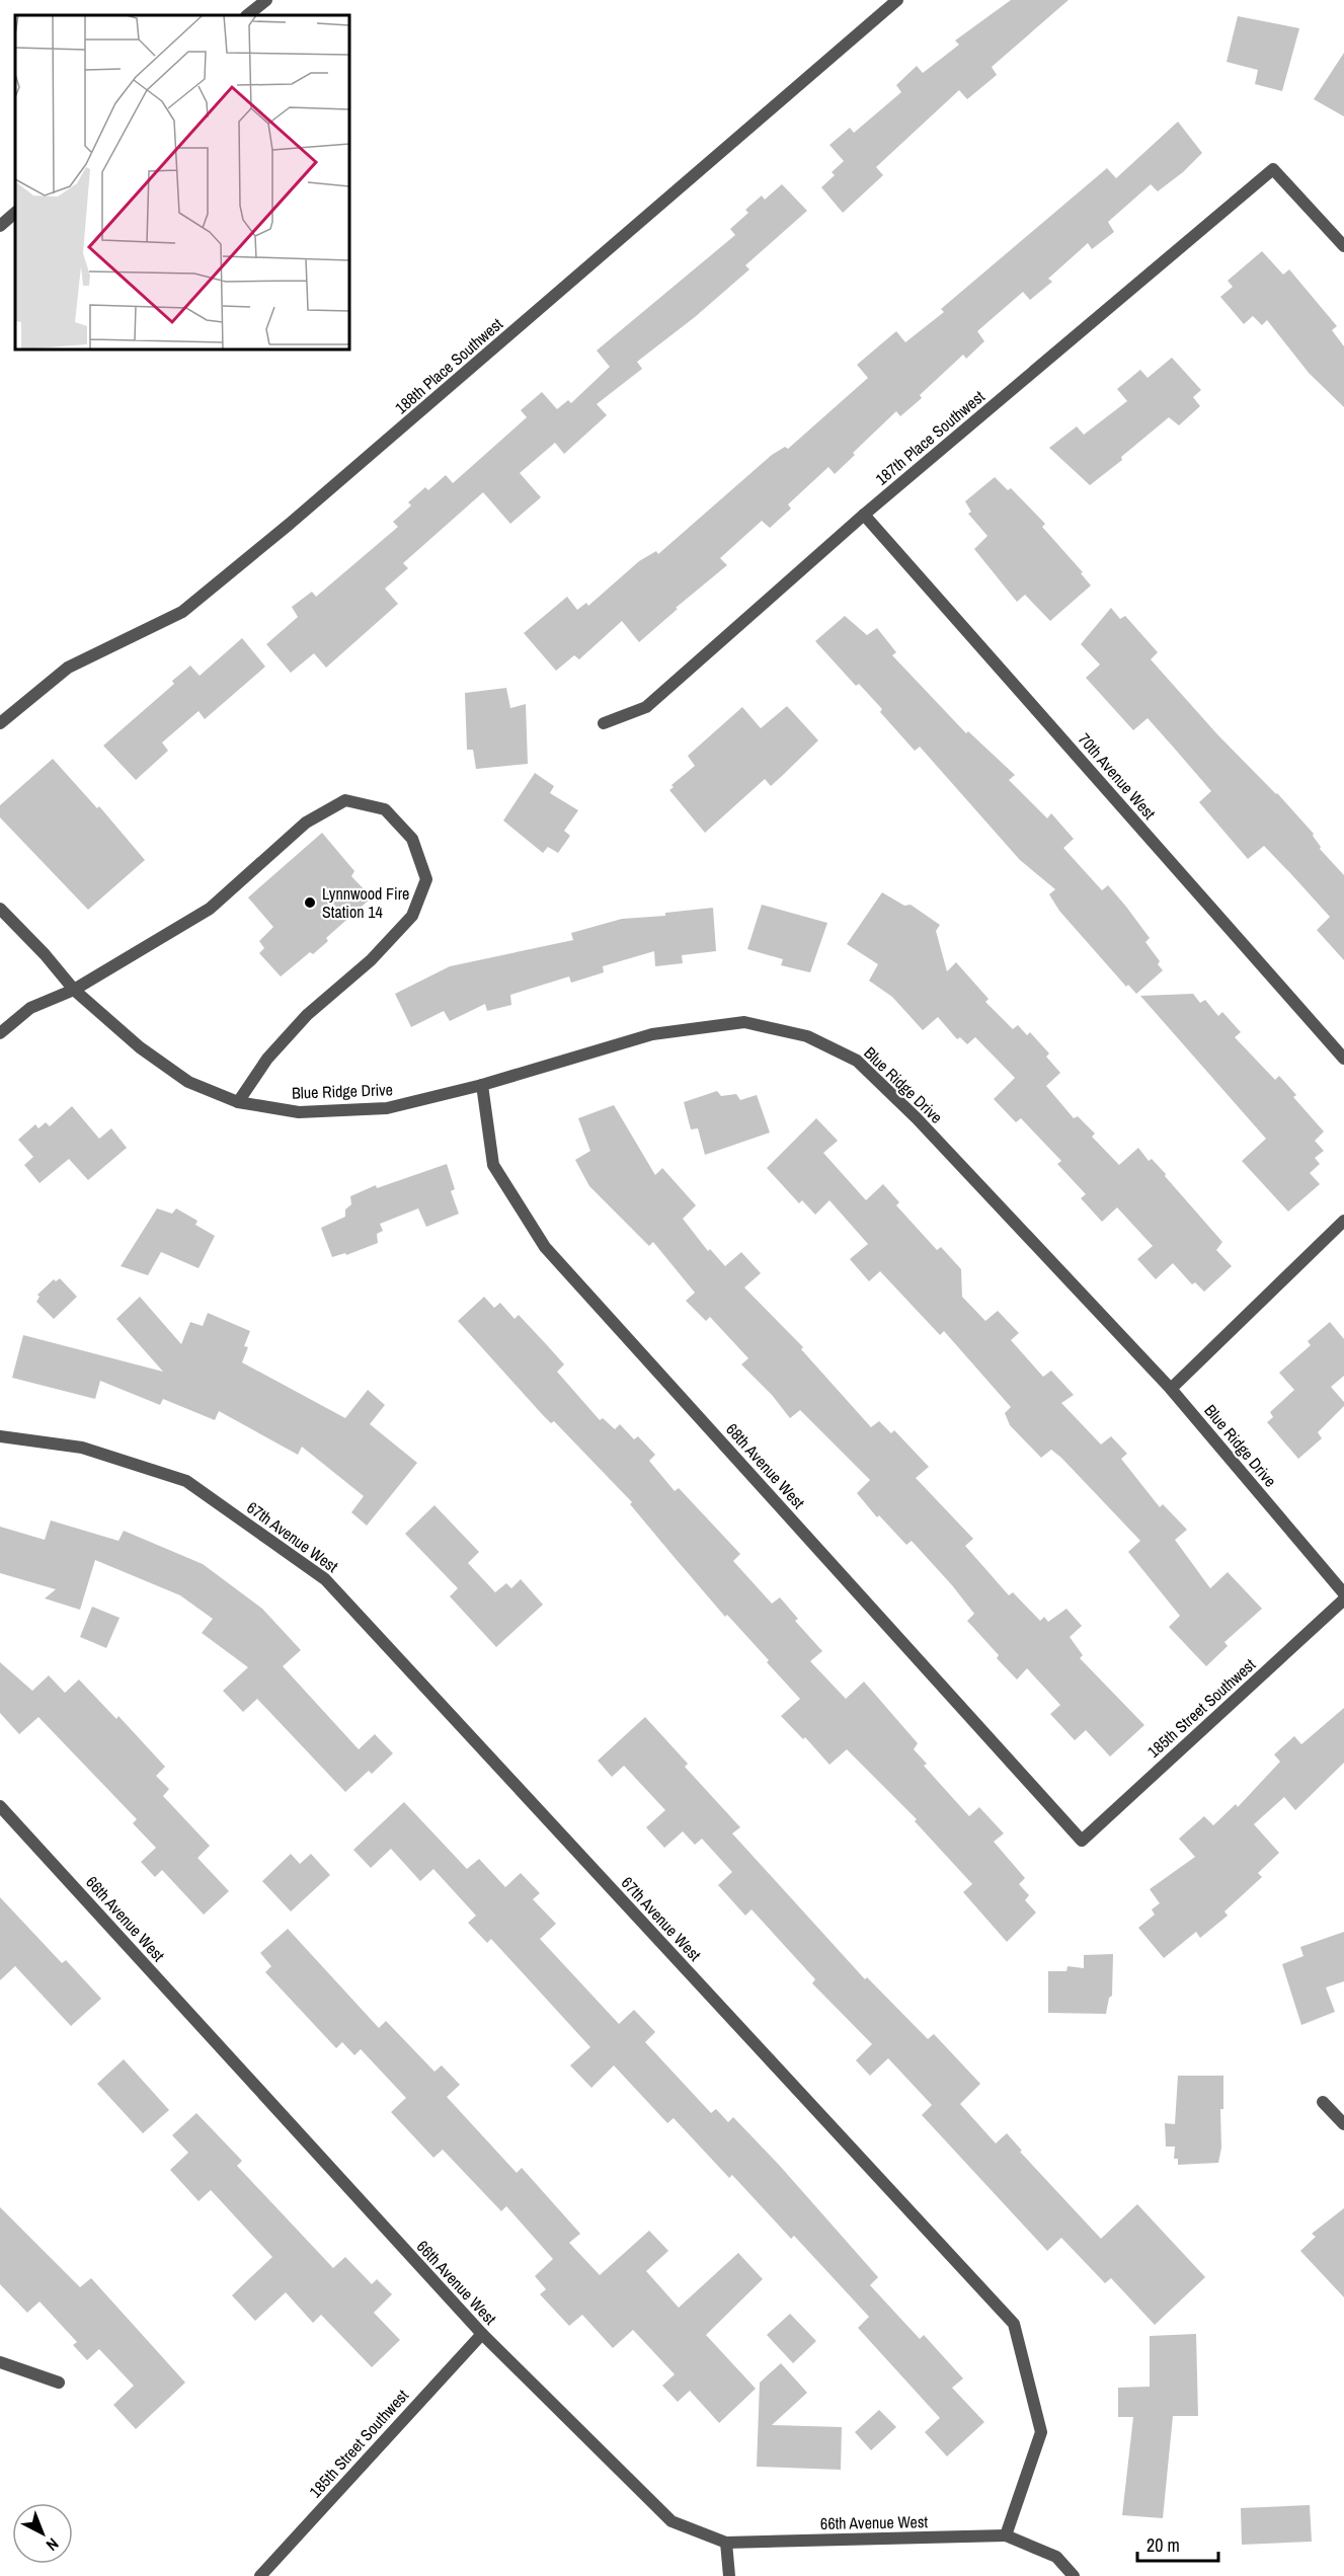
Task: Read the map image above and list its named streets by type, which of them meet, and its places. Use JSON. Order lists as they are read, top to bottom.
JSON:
{
  "streets": {
    "street": [
      "188th Place Southwest",
      "187th Place Southwest",
      "70th Avenue West",
      "Blue Ridge Drive",
      "68th Avenue West",
      "67th Avenue West",
      "185th Street Southwest",
      "66th Avenue West"
    ]
  },
  "crossings": [
    ["187th Place Southwest", "70th Avenue West"],
    ["Blue Ridge Drive", "68th Avenue West"],
    ["68th Avenue West", "185th Street Southwest"],
    ["67th Avenue West", "66th Avenue West"],
    ["185th Street Southwest", "66th Avenue West"]
  ],
  "places": ["Lynnwood Fire Station 14"],
  "scale_bar": "20 m",
  "north": "bottom right"
}
